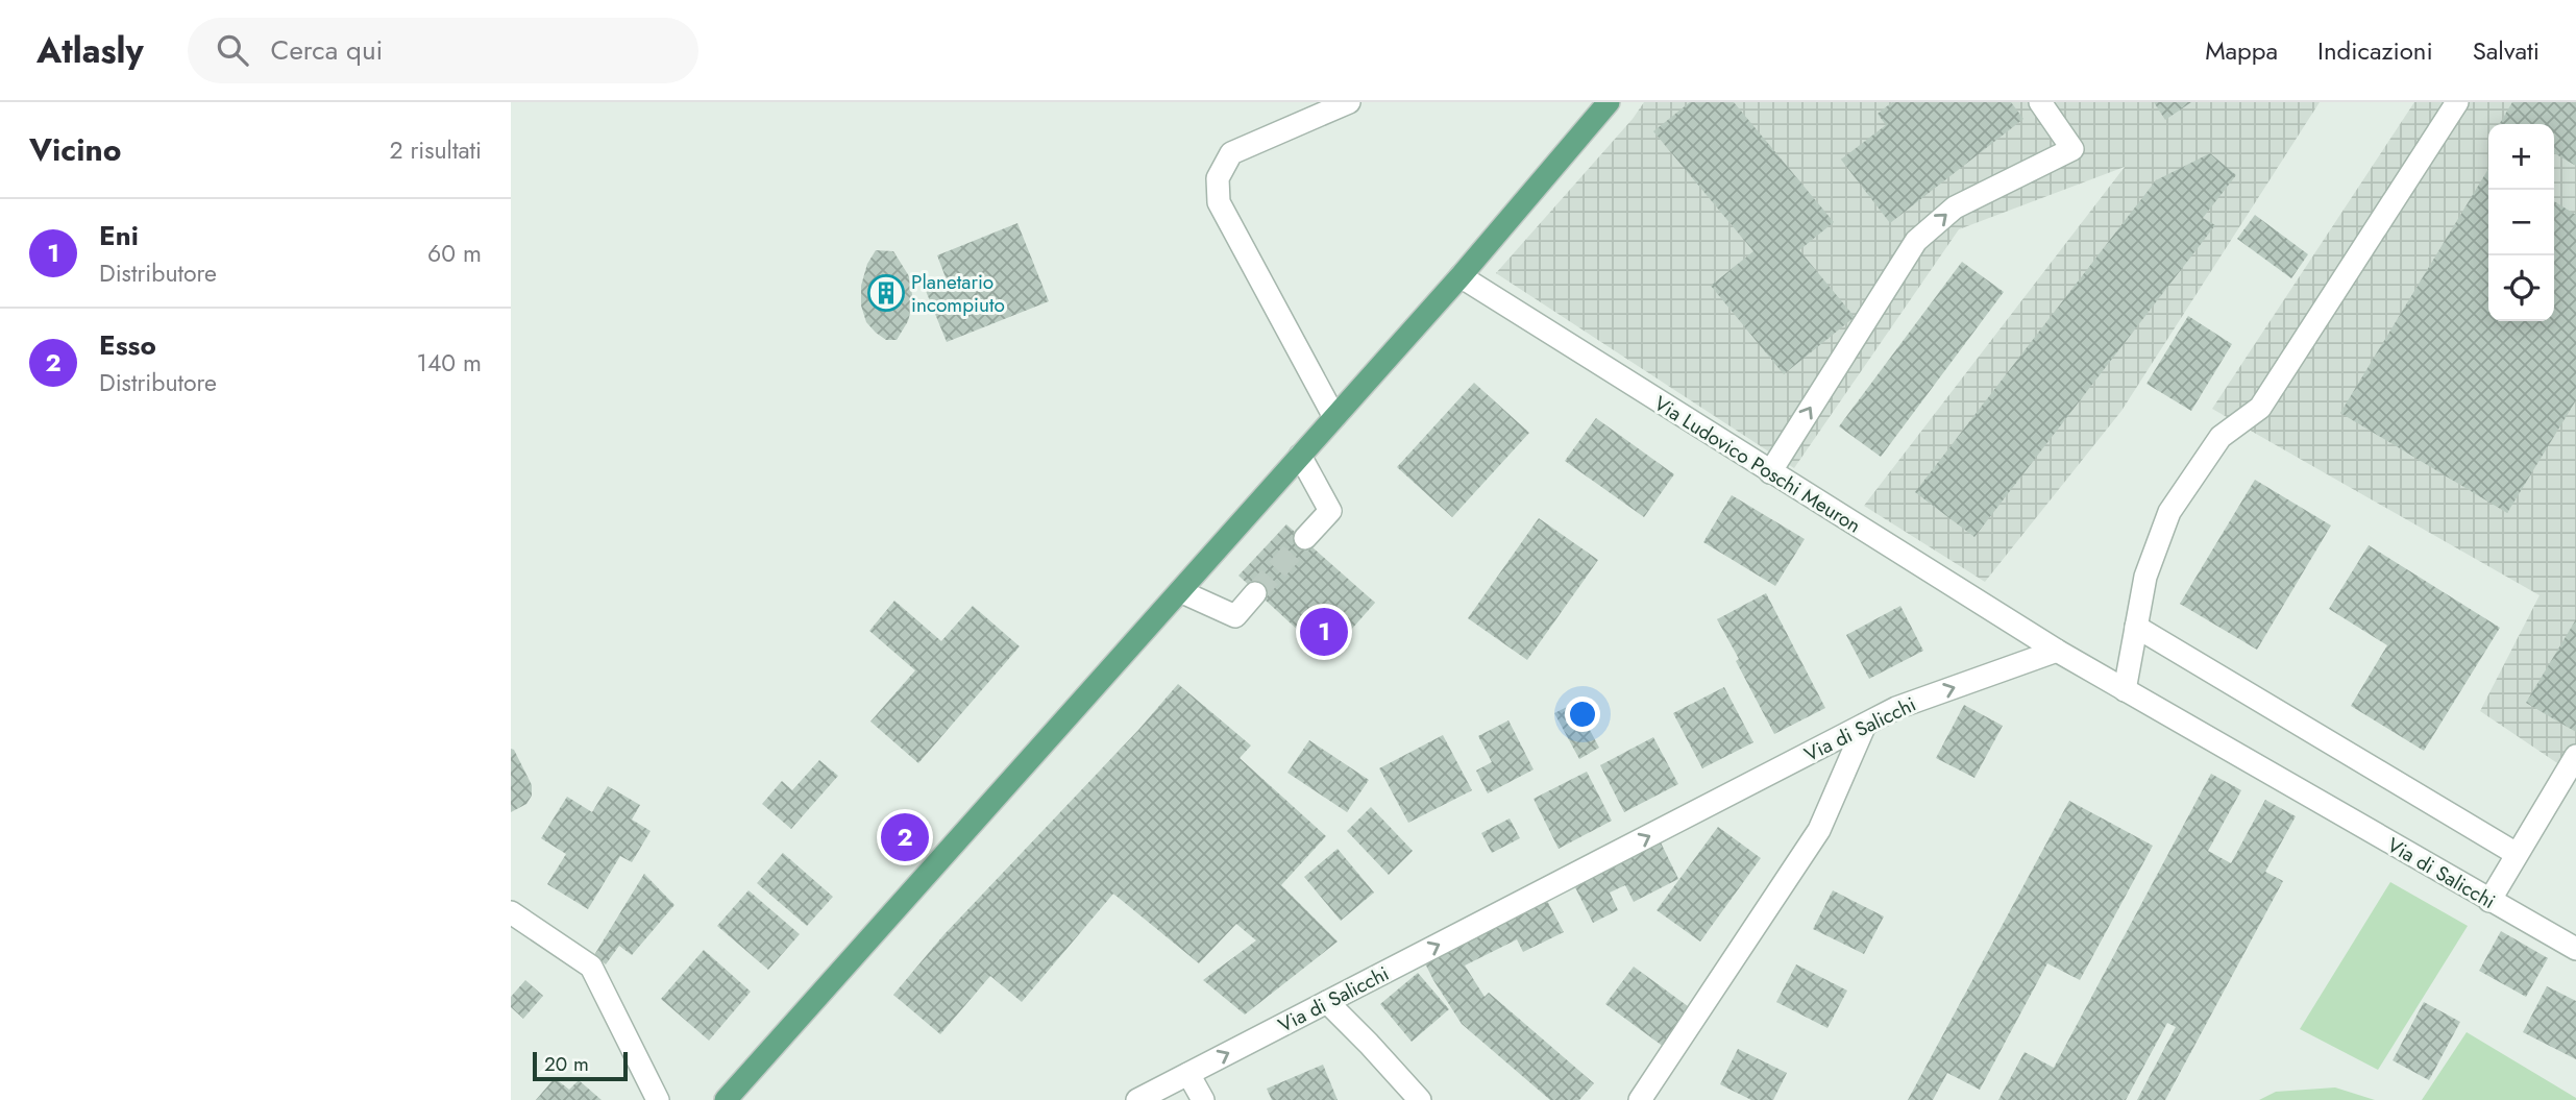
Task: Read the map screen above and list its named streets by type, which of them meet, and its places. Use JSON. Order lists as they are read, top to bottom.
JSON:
{
  "streets": {
    "street": ["Via Ludovico Poschi Meuron", "Via di Salicchi"]
  },
  "crossings": [
    ["Via Ludovico Poschi Meuron", "Via di Salicchi"]
  ],
  "one_way": ["Via di Salicchi"],
  "places": {
    "building": ["Planetario incompiuto"]
  },
  "scale_bar": "20 m",
  "page": {
    "header": "Atlasly",
    "search": "Cerca qui",
    "nav": ["Mappa", "Indicazioni", "Salvati"],
    "heading": ["Vicino", "2 risultati"],
    "map_buttons": ["+", "−"],
    "list": [
      {
        "mark": "1",
        "name": "Eni",
        "note": "Distributore",
        "value": "60 m"
      },
      {
        "mark": "2",
        "name": "Esso",
        "note": "Distributore",
        "value": "140 m"
      }
    ],
    "pins": ["1", "2"],
    "scale": "20 m"
  }
}
